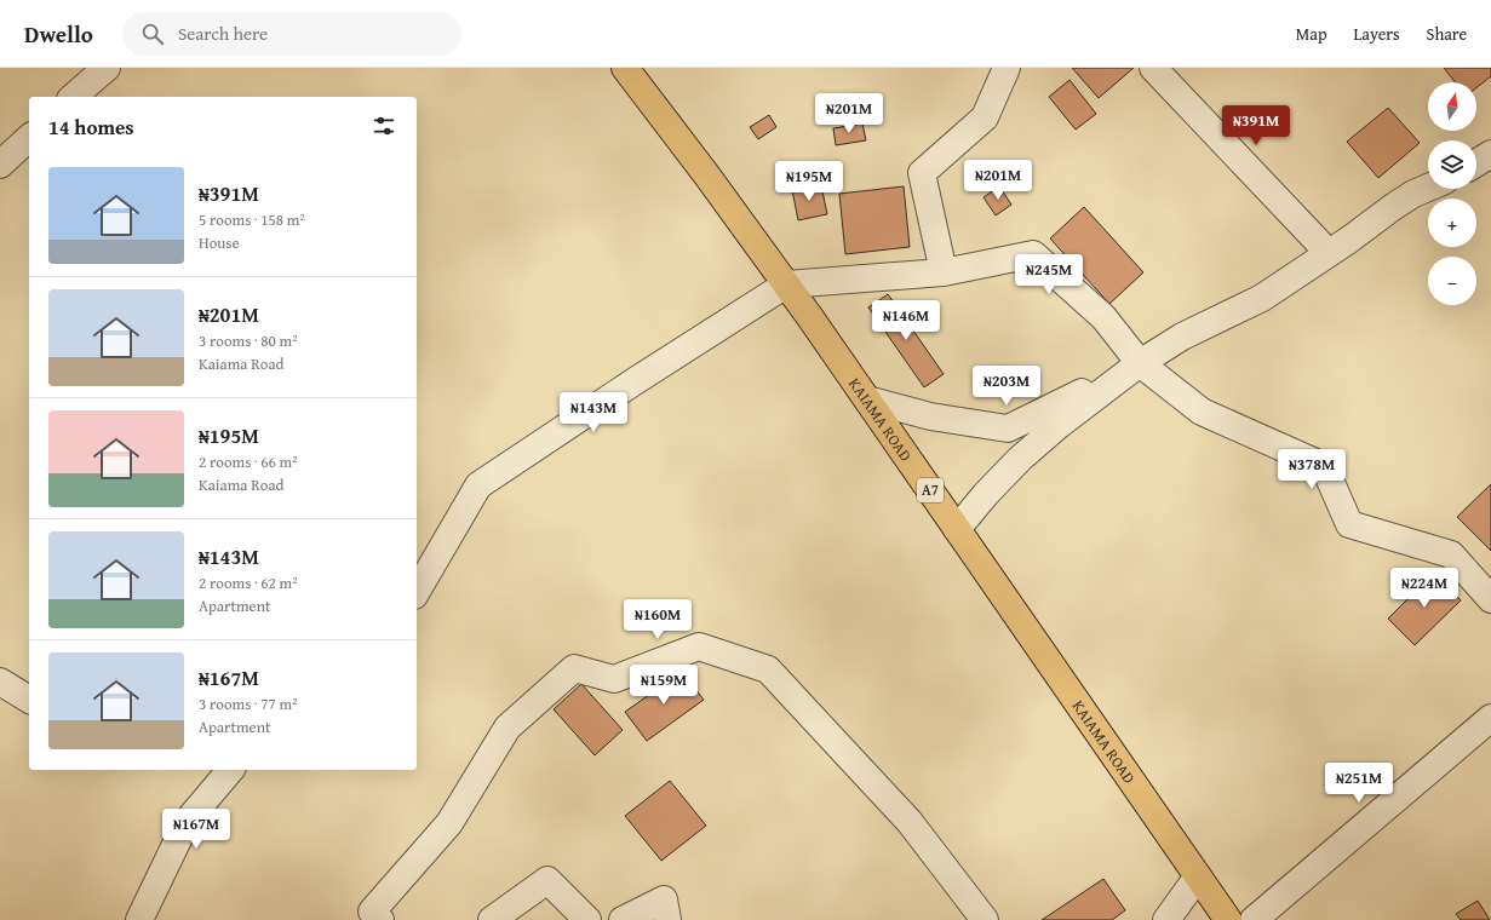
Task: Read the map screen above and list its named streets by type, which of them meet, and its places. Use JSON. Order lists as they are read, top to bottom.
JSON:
{
  "streets": {
    "highway": ["KAIAMA ROAD", "A7"]
  },
  "north": "top",
  "page": {
    "header": "Dwello",
    "search": "Search here",
    "nav": ["Map", "Layers", "Share"],
    "map_buttons": ["+", "−"],
    "price": [
      "₦201M",
      "₦391M",
      "₦201M",
      "₦195M",
      "₦245M",
      "₦146M",
      "₦203M",
      "₦143M",
      "₦378M",
      "₦224M",
      "₦160M",
      "₦159M",
      "₦251M",
      "₦167M"
    ],
    "heading": "14 homes",
    "list": [
      {
        "name": "₦391M",
        "note": "5 rooms · 158 m² · House"
      },
      {
        "name": "₦201M",
        "note": "3 rooms · 80 m² · Kaiama Road"
      },
      {
        "name": "₦195M",
        "note": "2 rooms · 66 m² · Kaiama Road"
      },
      {
        "name": "₦143M",
        "note": "2 rooms · 62 m² · Apartment"
      },
      {
        "name": "₦167M",
        "note": "3 rooms · 77 m² · Apartment"
      }
    ]
  }
}
